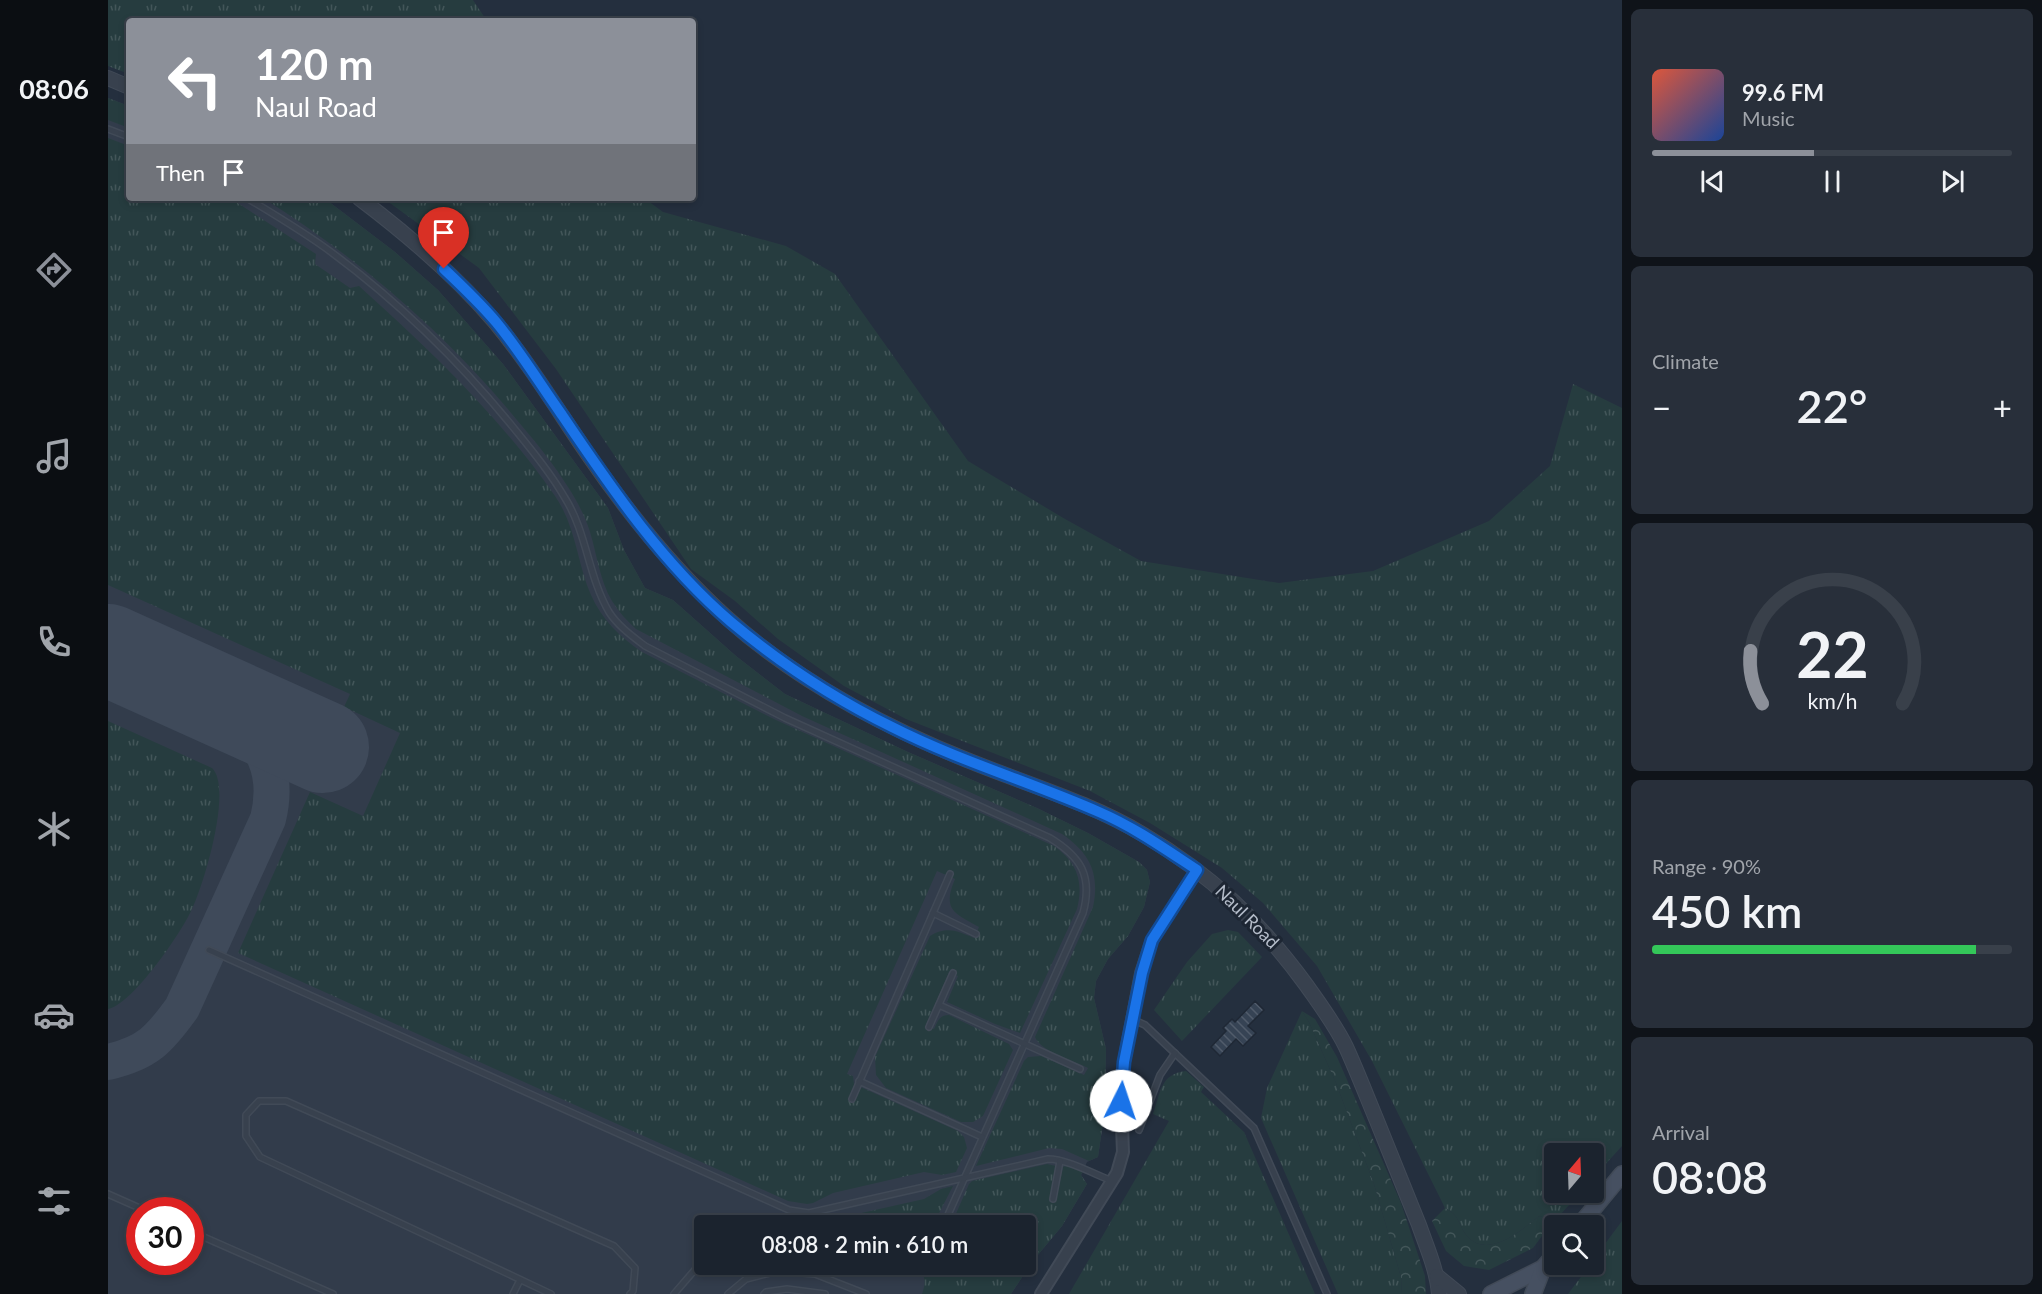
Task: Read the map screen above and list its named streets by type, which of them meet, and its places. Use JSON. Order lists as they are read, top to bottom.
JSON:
{
  "streets": {
    "street": ["Naul Road"]
  },
  "north": "top",
  "page": {
    "tabs": "08:06",
    "turn": ["120 m", "Naul Road"],
    "song": ["99.6 FM", "Music"],
    "then": "Then",
    "tile": [
      "Climate",
      ["Range · 90%", "450 km"],
      ["Arrival", "08:08"]
    ],
    "heat": ["−", "22°", "+"],
    "limit": "30",
    "trip": "08:08 · 2 min · 610 m",
    "gauge": ["22", "km/h"]
  }
}
